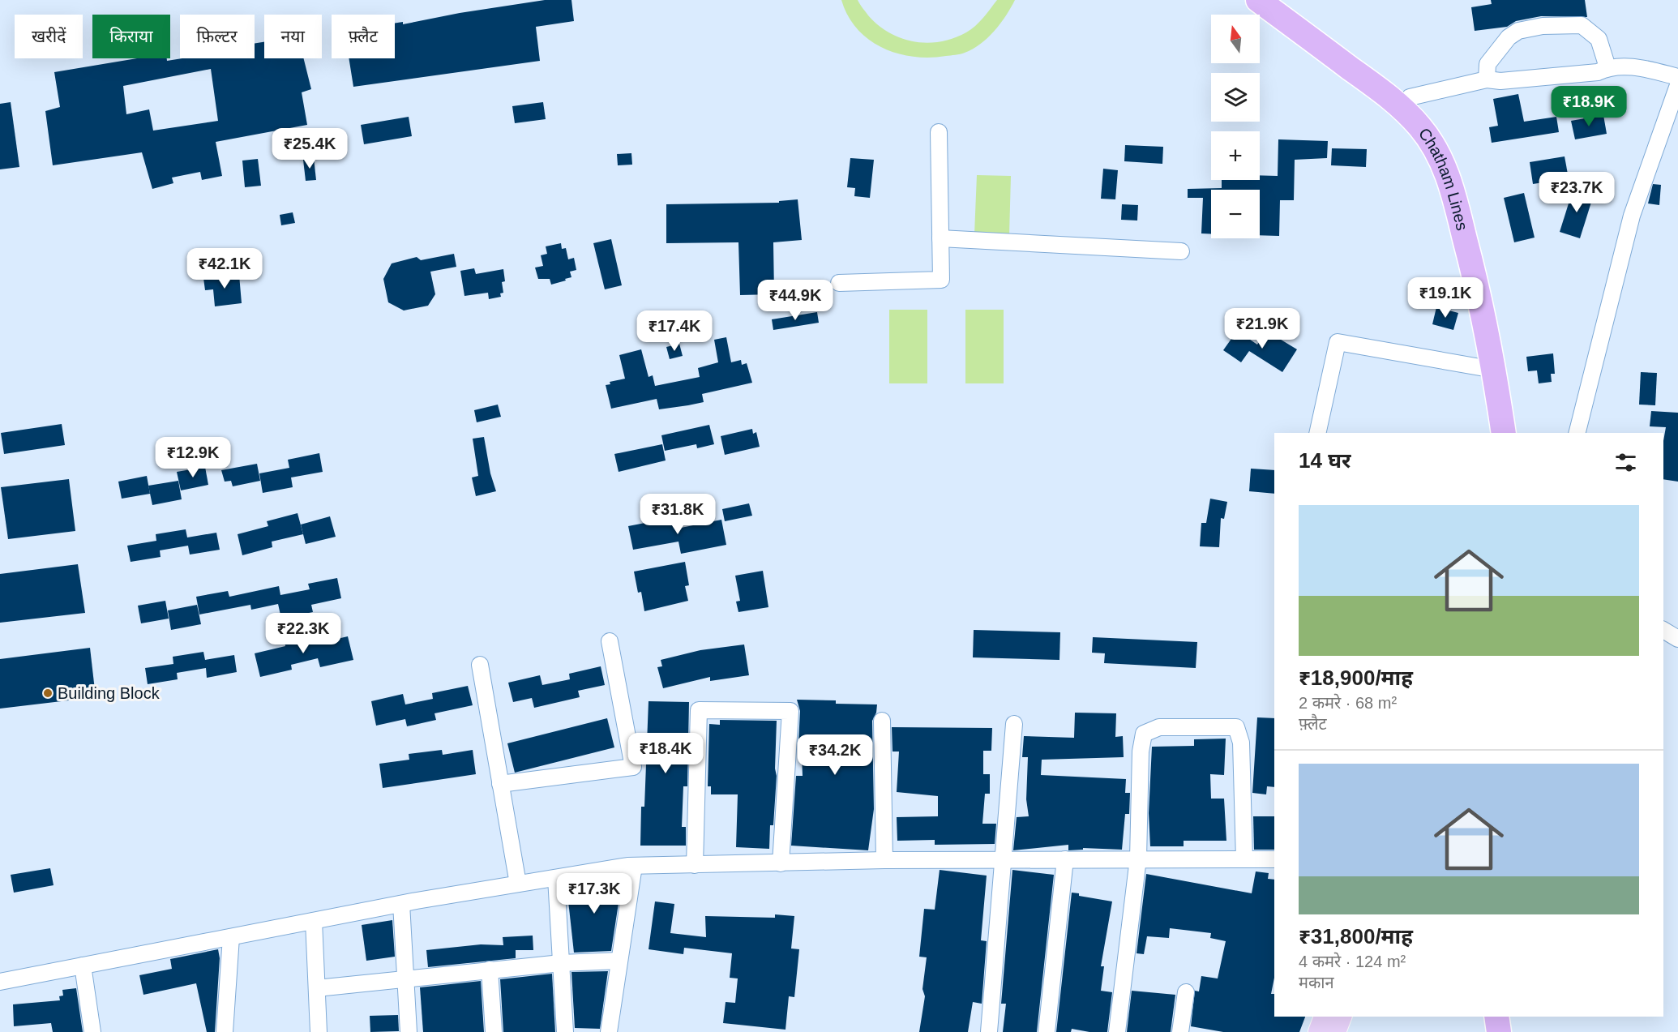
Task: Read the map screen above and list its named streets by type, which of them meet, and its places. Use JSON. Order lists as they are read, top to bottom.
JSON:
{
  "streets": {
    "highway": ["Chatham Lines"]
  },
  "places": ["Building Block"],
  "north": "top",
  "page": {
    "map_buttons": ["+", "−"],
    "chip": [
      "खरीदें",
      "किराया",
      "फ़िल्टर",
      "नया",
      "फ़्लैट"
    ],
    "price": [
      "₹18.9K",
      "₹25.4K",
      "₹23.7K",
      "₹42.1K",
      "₹19.1K",
      "₹44.9K",
      "₹21.9K",
      "₹17.4K",
      "₹12.9K",
      "₹31.8K",
      "₹22.3K",
      "₹18.4K",
      "₹34.2K",
      "₹17.3K"
    ],
    "heading": "14 घर",
    "list": [
      {
        "name": "₹18,900/माह",
        "note": "2 कमरे · 68 m² · फ़्लैट"
      },
      {
        "name": "₹31,800/माह",
        "note": "4 कमरे · 124 m² · मकान"
      }
    ]
  }
}
